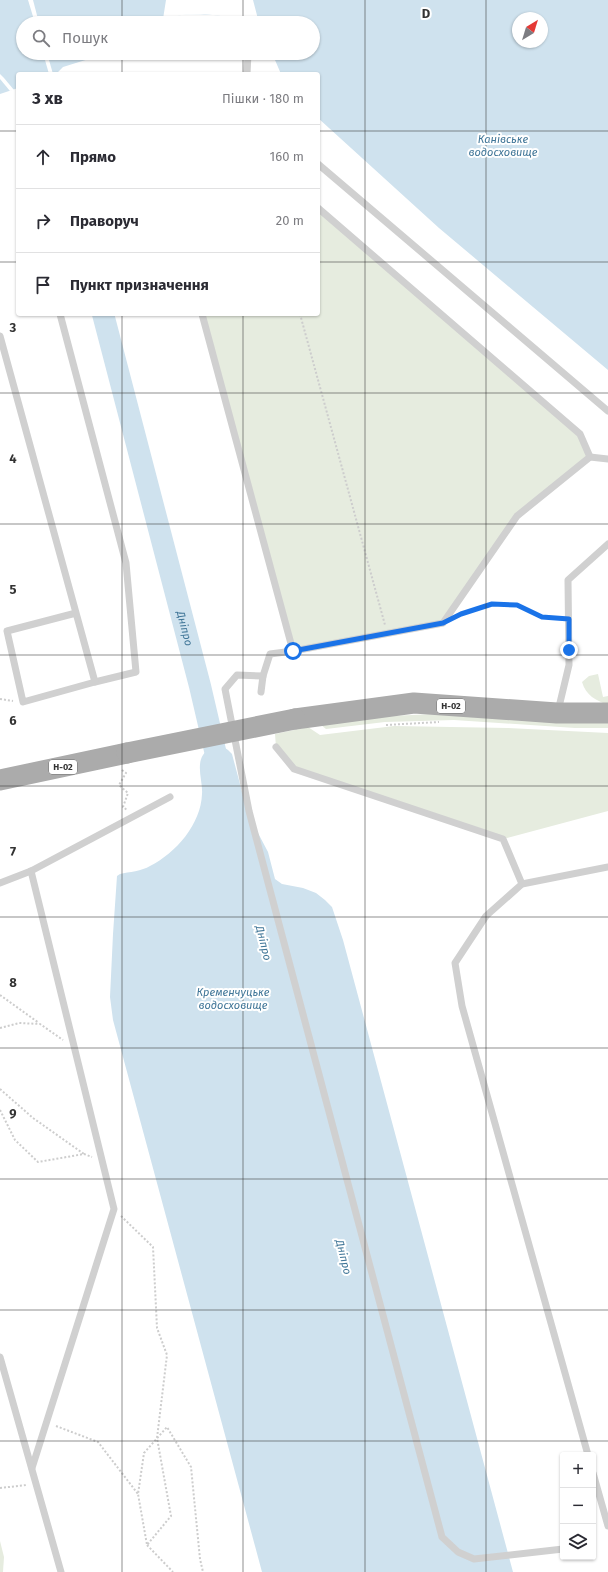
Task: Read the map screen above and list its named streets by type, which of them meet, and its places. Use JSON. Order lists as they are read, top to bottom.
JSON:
{
  "streets": {
    "main road": ["Н-02"]
  },
  "water": ["Канівське водосховище", "Дніпро", "Кременчуцьке водосховище"],
  "north": "top right",
  "page": {
    "search": "Пошук",
    "heading": ["3 хв", "Пішки · 180 m"],
    "list": [
      ["Прямо", "160 m"],
      ["Праворуч", "20 m"],
      "Пункт призначення"
    ],
    "map_buttons": ["+", "−"]
  },
  "grid": {
    "columns": ["D"],
    "rows": [
      "3",
      "4",
      "5",
      "6",
      "7",
      "8",
      "9"
    ]
  }
}
